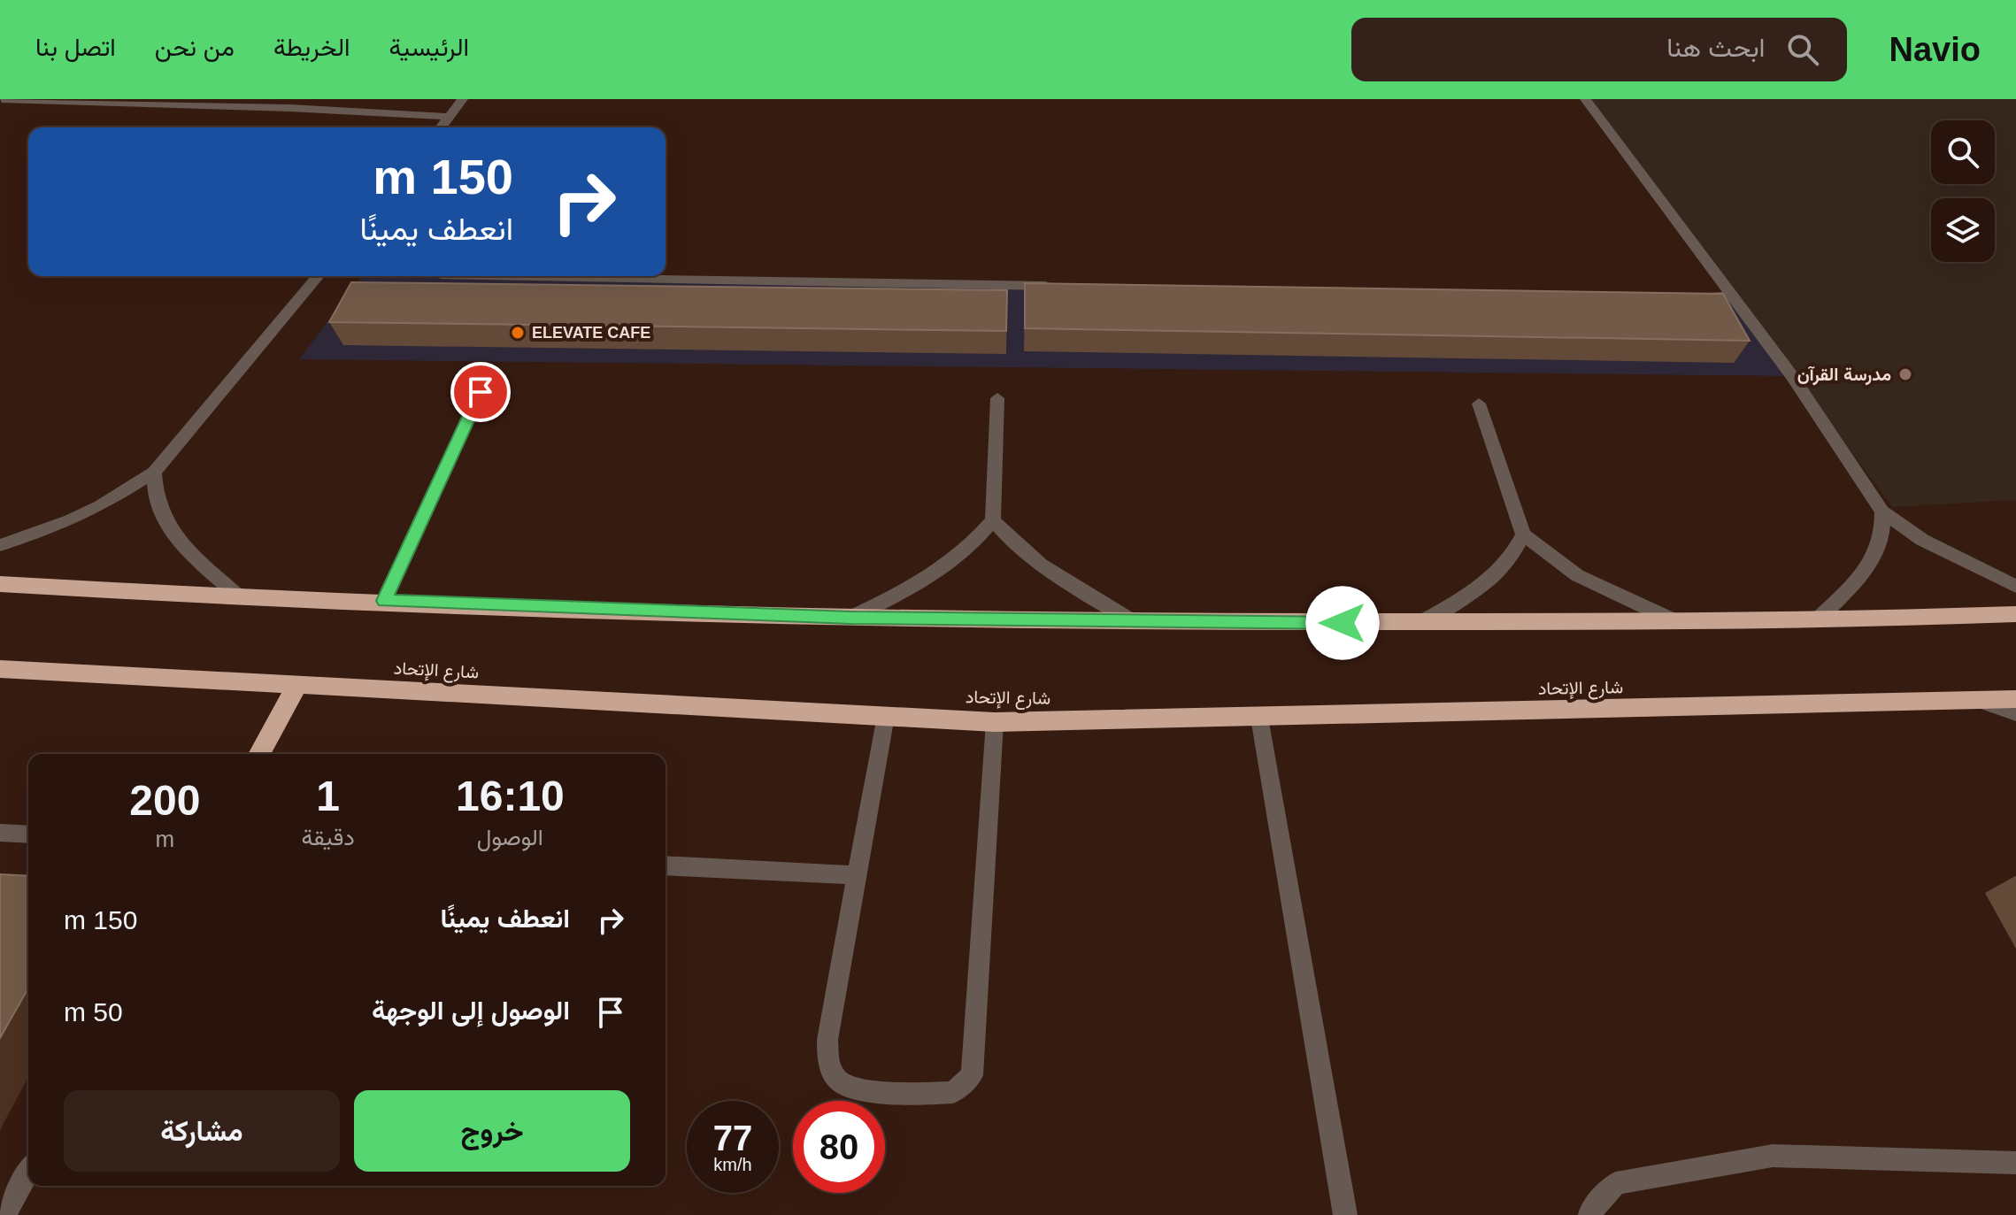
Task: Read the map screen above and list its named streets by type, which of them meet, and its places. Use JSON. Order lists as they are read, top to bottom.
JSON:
{
  "streets": {
    "highway": ["شارع الإتحاد"]
  },
  "places": ["ELEVATE CAFE", "مدرسة القرآن"],
  "page": {
    "header": "Navio",
    "search": "ابحث هنا",
    "nav": [
      "الرئيسية",
      "الخريطة",
      "من نحن",
      "اتصل بنا"
    ],
    "turn": ["150 m", "انعطف يمينًا"],
    "eta": [
      "16:10",
      "الوصول",
      "1",
      "دقيقة",
      "200",
      "m"
    ],
    "list": [
      {
        "name": "انعطف يمينًا",
        "value": "150 m"
      },
      {
        "name": "الوصول إلى الوجهة",
        "value": "50 m"
      }
    ],
    "buttons": ["خروج", "مشاركة"],
    "speed": "77 km/h",
    "limit": "80"
  }
}
